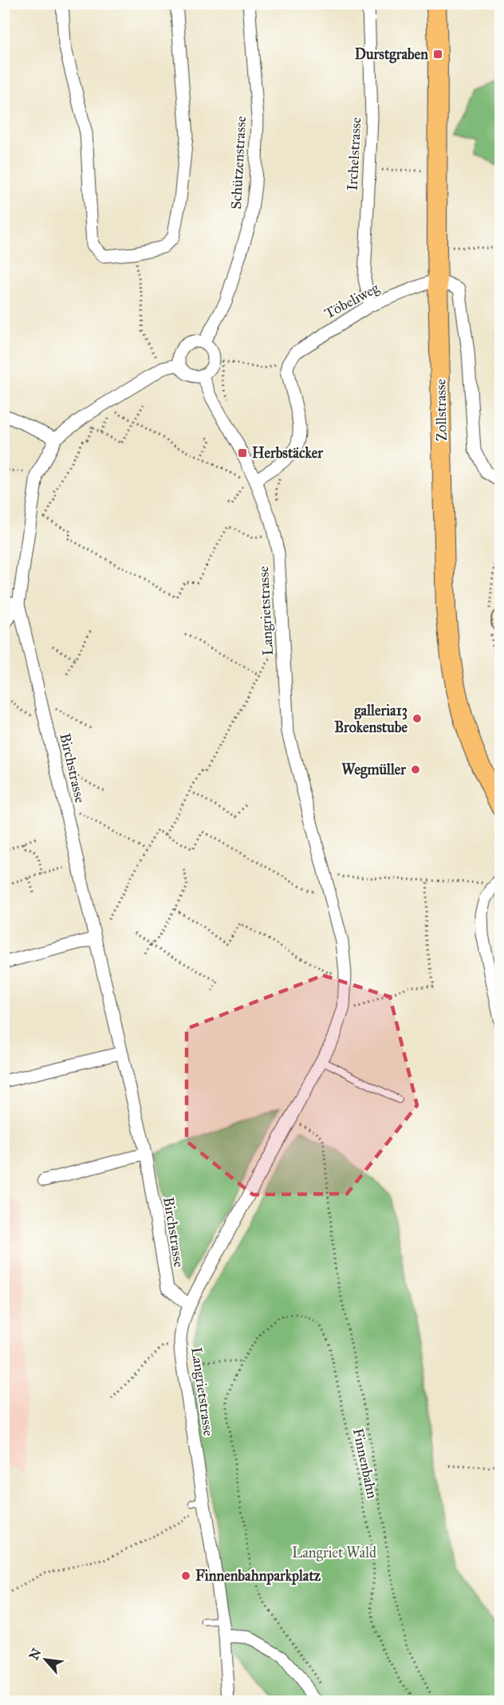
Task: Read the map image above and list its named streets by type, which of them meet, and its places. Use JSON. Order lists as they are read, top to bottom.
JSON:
{
  "streets": {
    "main road": ["Zollstrasse"],
    "street": [
      "Irchelstrasse",
      "Schützenstrasse",
      "Töbeliweg",
      "Langrietstrasse",
      "Birchstrasse"
    ],
    "path": ["Finnenbahn"]
  },
  "crossings": [
    ["Irchelstrasse", "Töbeliweg"],
    ["Schützenstrasse", "Langrietstrasse"],
    ["Töbeliweg", "Zollstrasse"],
    ["Langrietstrasse", "Birchstrasse"]
  ],
  "parks": ["Langriet Wald"],
  "places": {
    "transit": ["Durstgraben", "Herbstäcker"],
    "other": ["galleria13 Brokenstube", "Wegmüller", "Finnenbahnparkplatz"]
  },
  "north": "top left"
}
